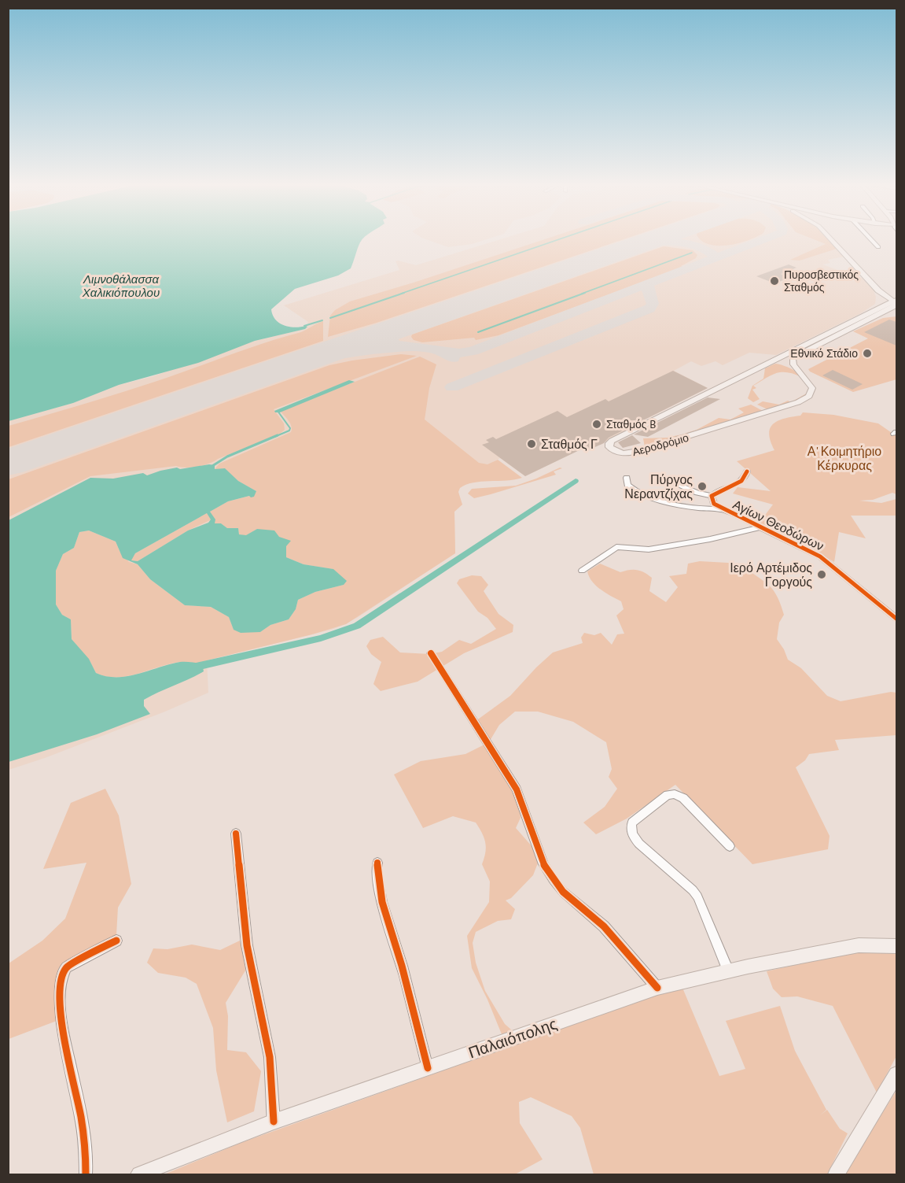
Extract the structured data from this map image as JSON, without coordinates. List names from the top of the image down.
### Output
{
  "streets": {
    "main road": ["Αεροδρόμιο", "Παλαιόπολης"],
    "street": ["Αγίων Θεοδώρων"]
  },
  "water": ["Λιμνοθάλασσα Χαλικιόπουλου"],
  "parks": ["Α' Κοιμητήριο Κέρκυρας"],
  "places": [
    "Πυροσβεστικός Σταθμός",
    "Εθνικό Στάδιο",
    "Σταθμός B",
    "Σταθμός Γ",
    "Πύργος Νεραντζίχας",
    "Ιερό Αρτέμιδος Γοργούς"
  ]
}
